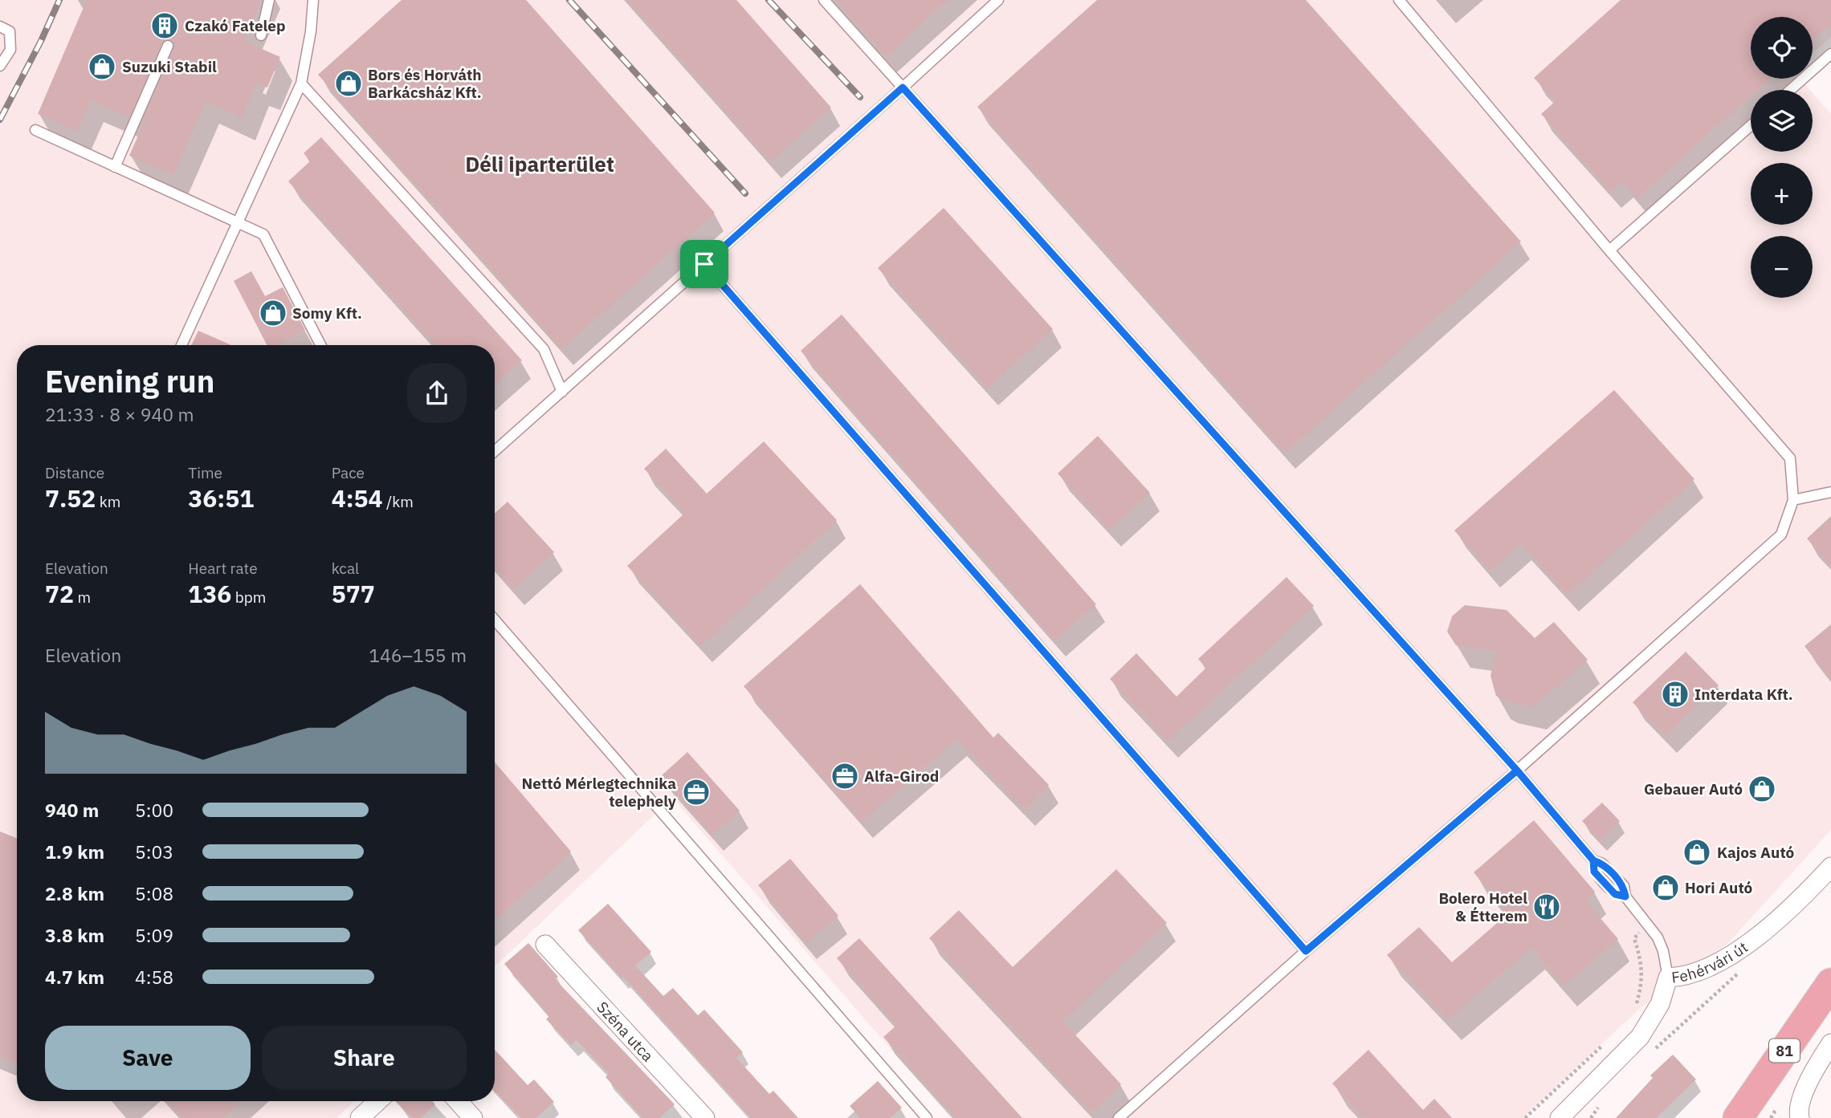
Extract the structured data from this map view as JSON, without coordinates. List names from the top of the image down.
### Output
{
  "streets": {
    "main road": ["81"],
    "street": ["Fehérvári út", "Széna utca"]
  },
  "districts": ["Déli iparterület"],
  "places": {
    "building": ["Czakó Fatelep", "Interdata Kft."],
    "shop": [
      "Suzuki Stabil",
      "Bors és Horváth Barkácsház Kft.",
      "Somy Kft.",
      "Gebauer Autó",
      "Kajos Autó",
      "Hori Autó"
    ],
    "office": ["Alfa-Girod", "Nettó Mérlegtechnika telephely"],
    "restaurant": ["Bolero Hotel & Étterem"]
  },
  "page": {
    "map_buttons": ["+", "−"],
    "heading": ["Evening run", "21:33 · 8 × 940 m"],
    "stats": [
      ["Distance", "7.52 km"],
      ["Time", "36:51"],
      ["Pace", "4:54 /km"],
      ["Elevation", "72 m"],
      ["Heart rate", "136 bpm"],
      ["kcal", "577"]
    ],
    "chart": ["Elevation", "146–155 m"],
    "list": [
      {
        "name": "940 m",
        "note": "5:00"
      },
      {
        "name": "1.9 km",
        "note": "5:03"
      },
      {
        "name": "2.8 km",
        "note": "5:08"
      },
      {
        "name": "3.8 km",
        "note": "5:09"
      },
      {
        "name": "4.7 km",
        "note": "4:58"
      }
    ],
    "buttons": ["Save", "Share"]
  }
}
